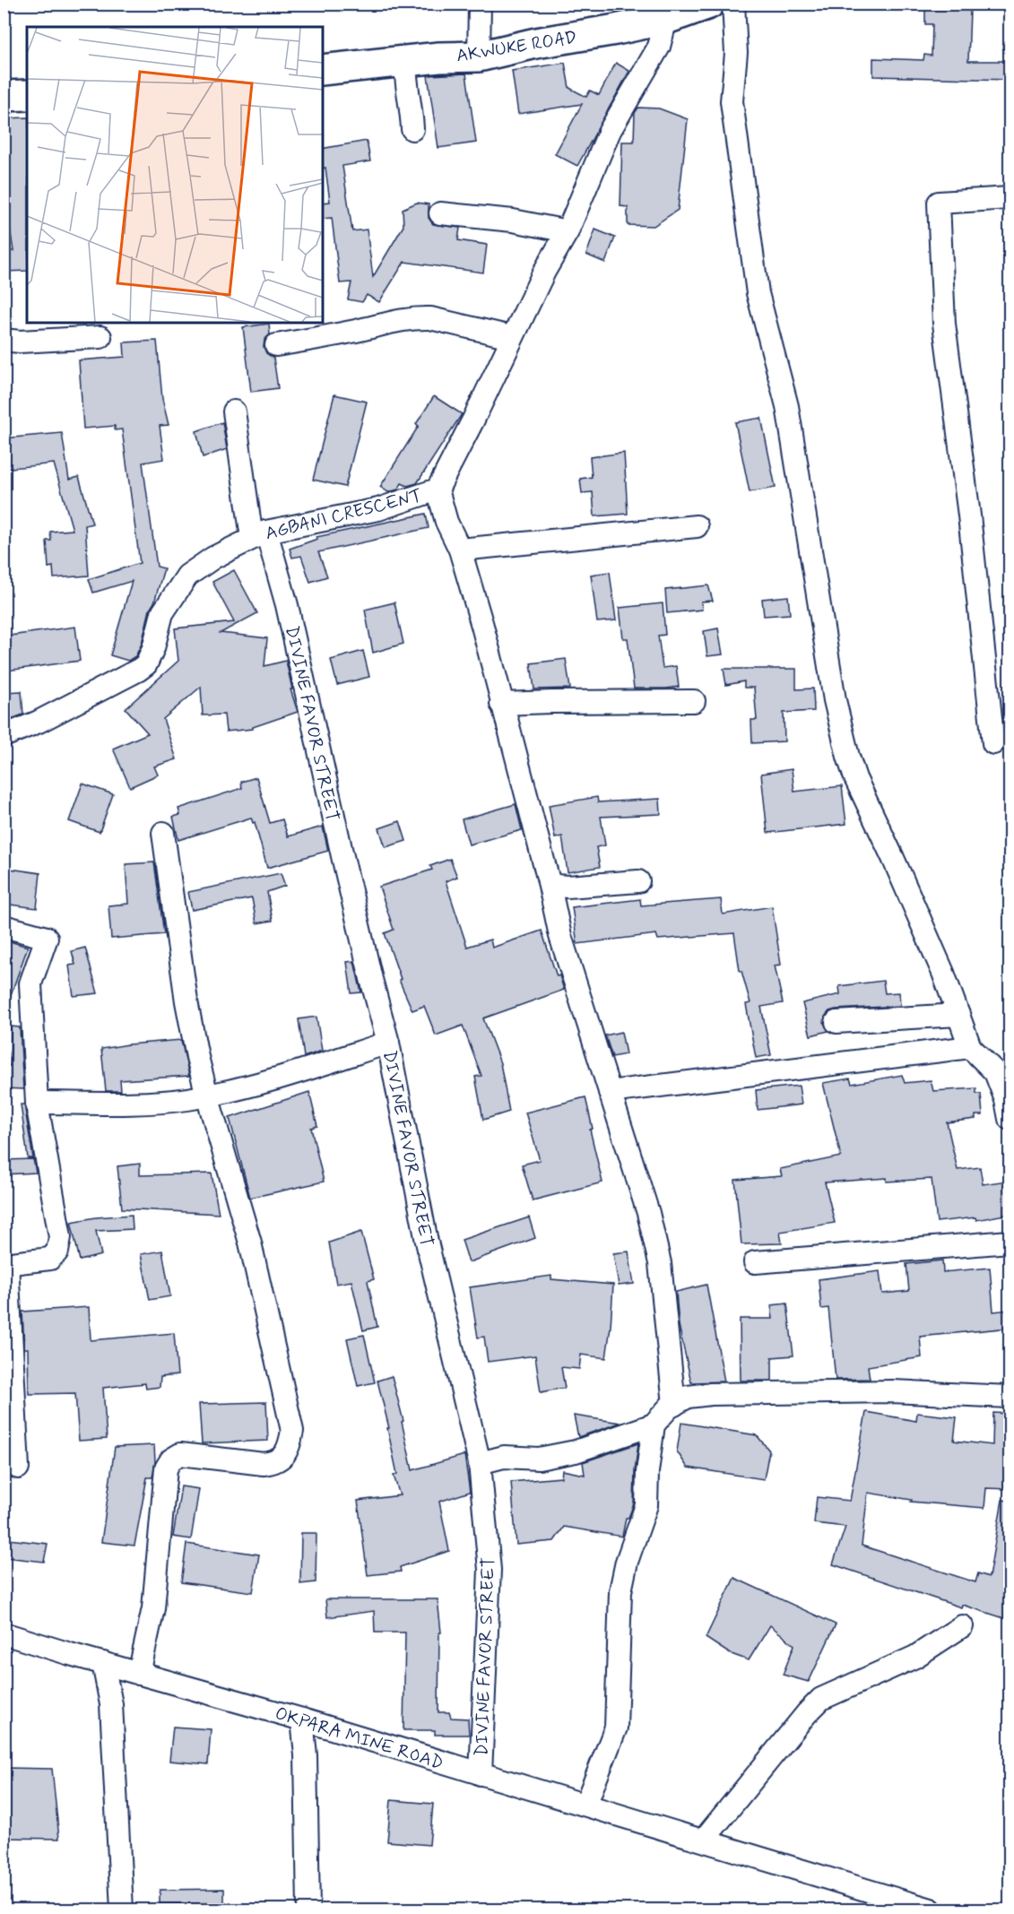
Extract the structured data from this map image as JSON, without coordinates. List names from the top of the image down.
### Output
{
  "streets": {
    "main road": ["AKWUKE ROAD"],
    "street": ["AGBANI CRESCENT", "DIVINE FAVOR STREET", "OKPARA MINE ROAD"]
  },
  "crossings": [
    ["AKWUKE ROAD", "AGBANI CRESCENT"],
    ["AGBANI CRESCENT", "DIVINE FAVOR STREET"],
    ["DIVINE FAVOR STREET", "OKPARA MINE ROAD"]
  ]
}
